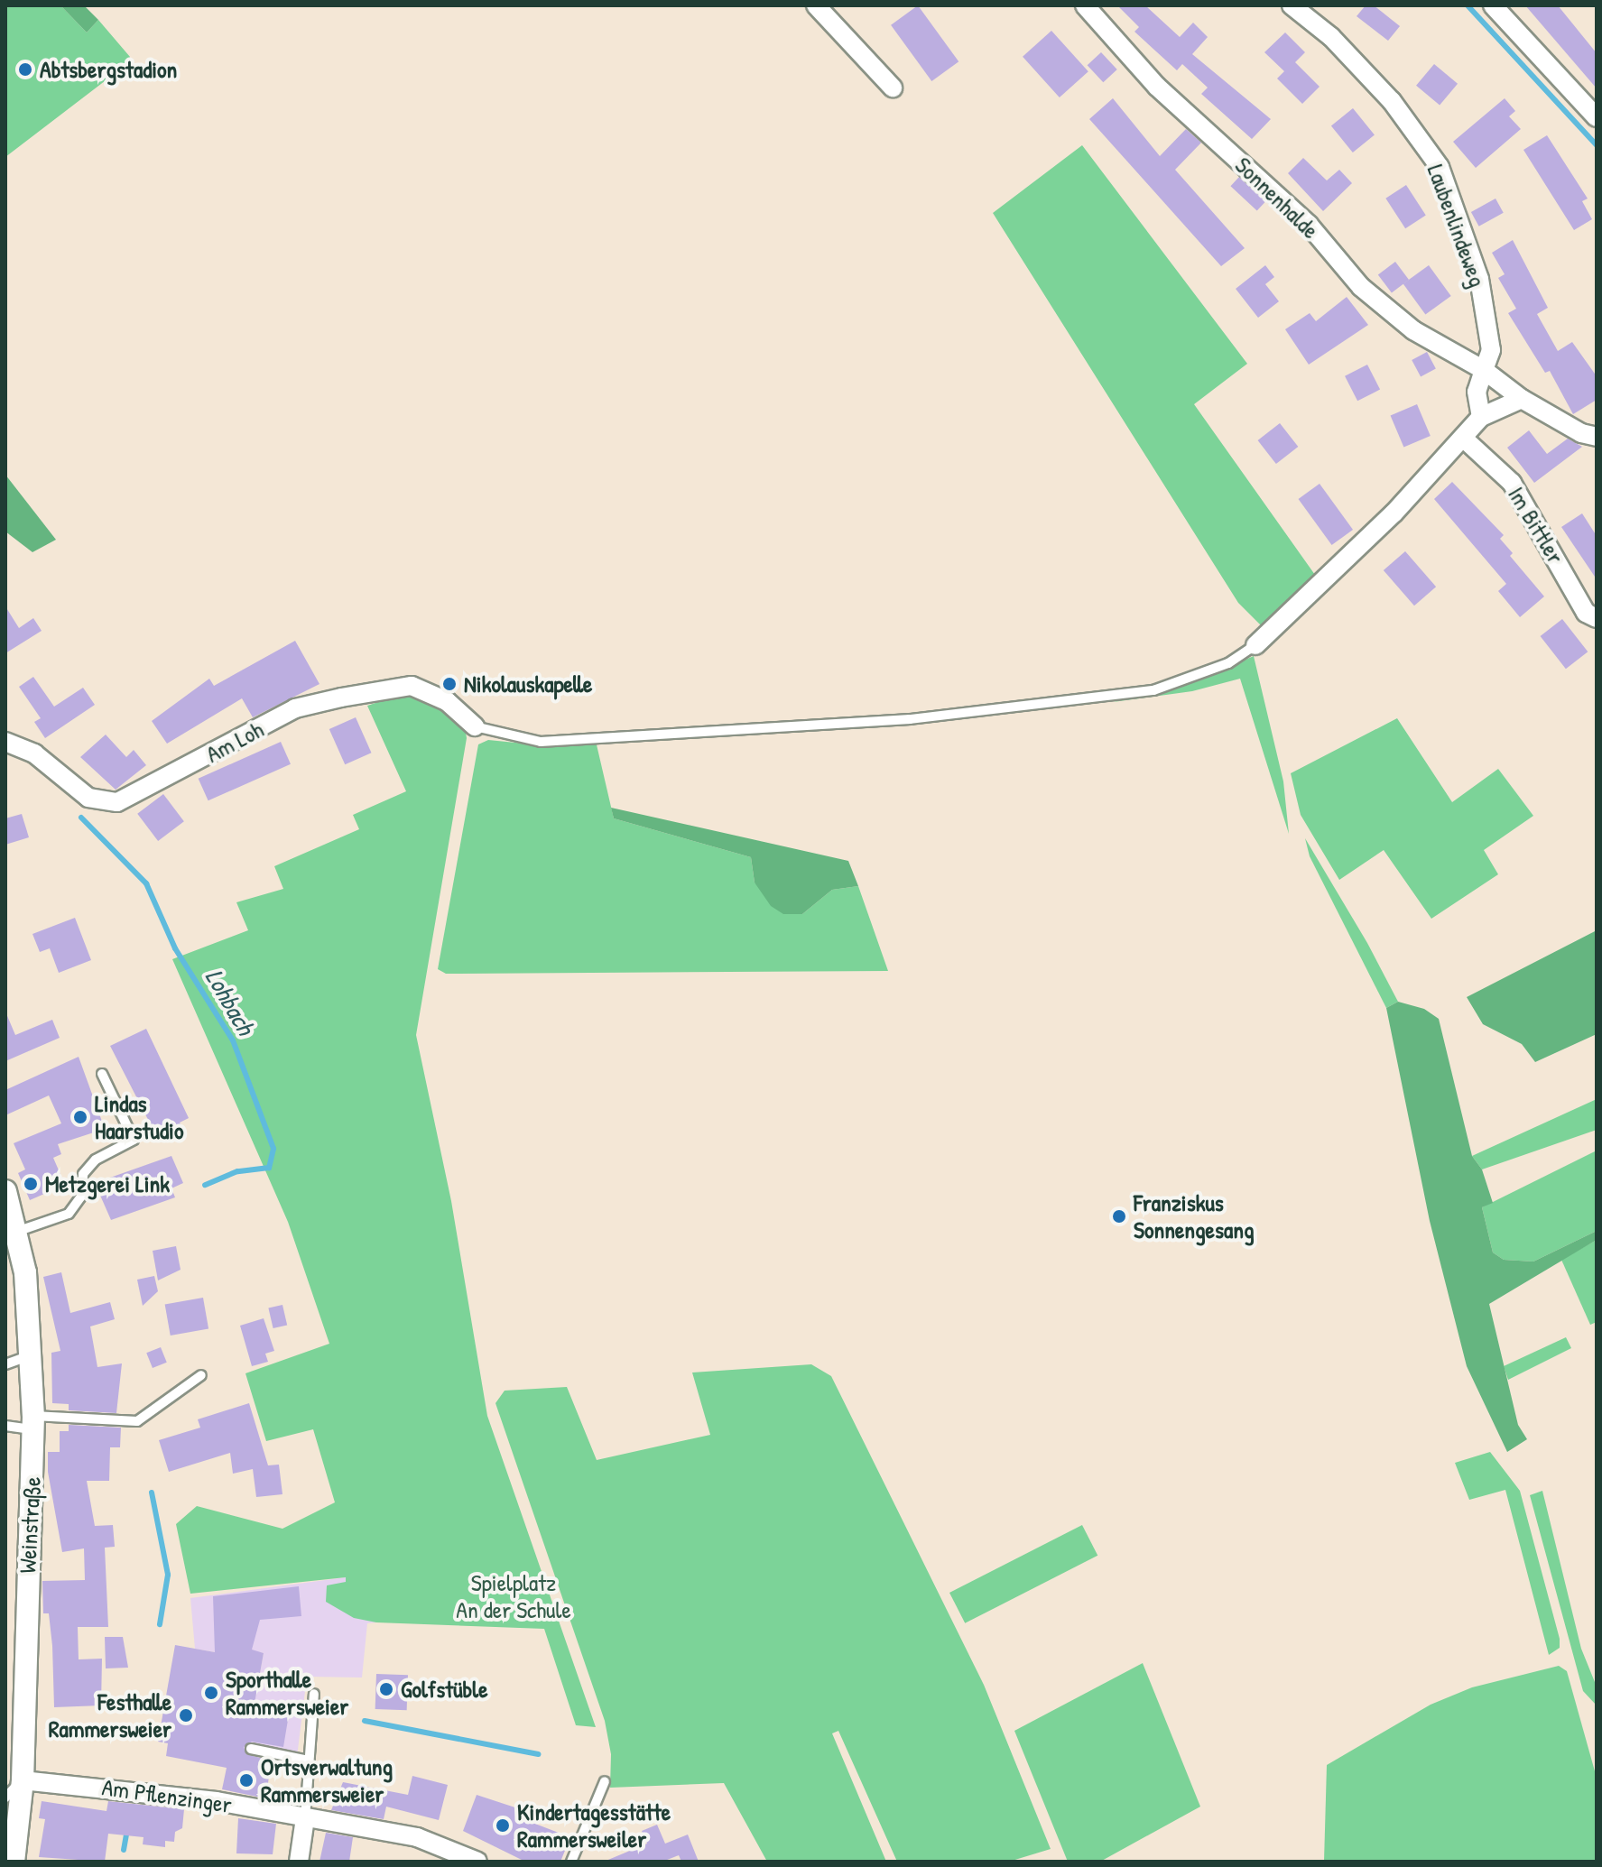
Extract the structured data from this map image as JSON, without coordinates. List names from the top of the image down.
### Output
{
  "streets": {
    "street": [
      "Sonnenhalde",
      "Laubenlindeweg",
      "Im Bittler",
      "Am Loh",
      "Weinstraße",
      "Am Pflenzinger"
    ]
  },
  "crossings": [
    ["Sonnenhalde", "Laubenlindeweg"],
    ["Weinstraße", "Am Pflenzinger"]
  ],
  "water": ["Lohbach"],
  "parks": ["Spielplatz An der Schule"],
  "places": [
    "Abtsbergstadion",
    "Nikolauskapelle",
    "Lindas Haarstudio",
    "Metzgerei Link",
    "Franziskus Sonnengesang",
    "Golfstüble",
    "Sporthalle Rammersweier",
    "Festhalle Rammersweier",
    "Ortsverwaltung Rammersweier",
    "Kindertagesstätte Rammersweiler"
  ]
}
